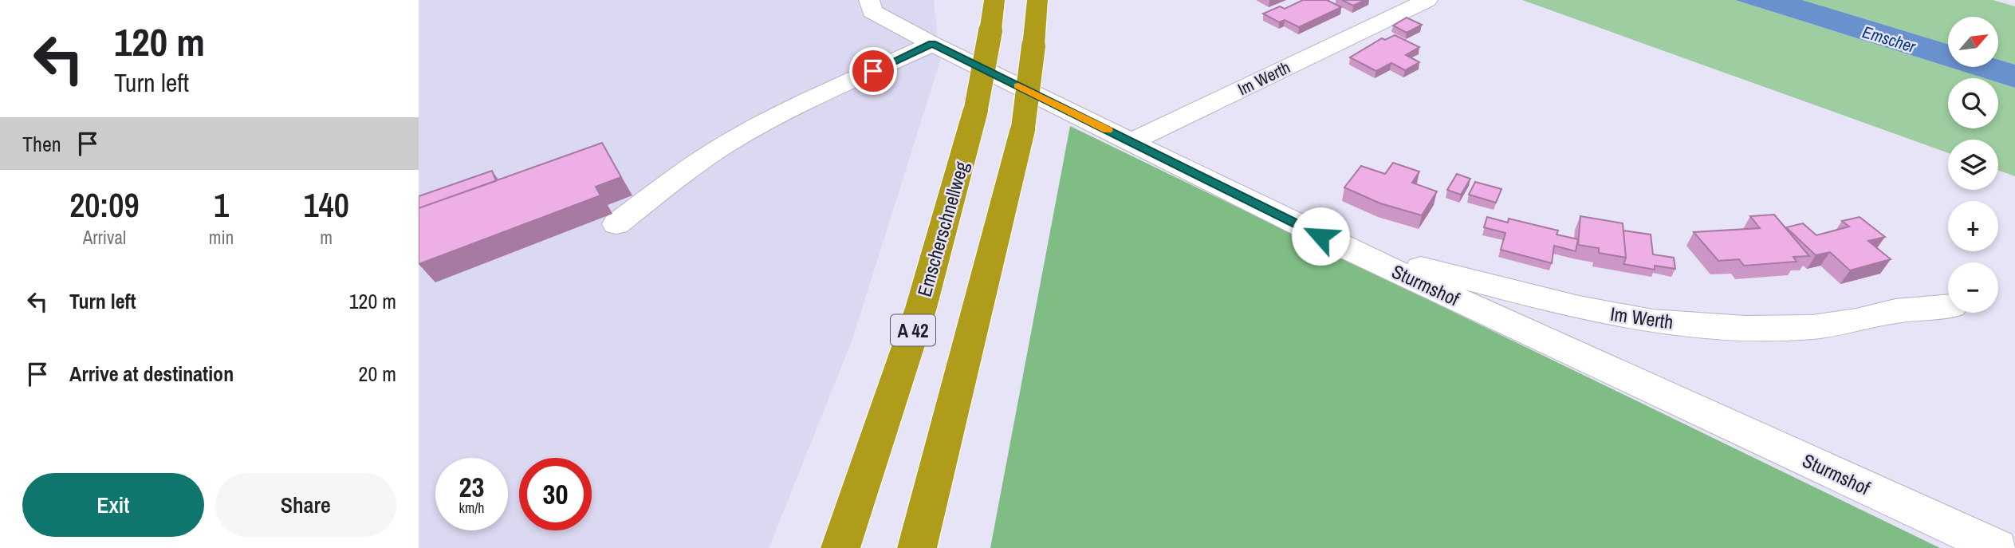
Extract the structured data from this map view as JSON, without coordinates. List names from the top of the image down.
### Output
{
  "streets": {
    "highway": ["Emscherschnellweg", "A 42"],
    "street": ["Im Werth", "Sturmshof"]
  },
  "crossings": [
    ["Im Werth", "Sturmshof"]
  ],
  "water": ["Emscher"],
  "north": "top right",
  "page": {
    "turn": ["120 m", "Turn left"],
    "map_buttons": ["+", "−"],
    "then": "Then",
    "eta": [
      "20:09",
      "Arrival",
      "1",
      "min",
      "140",
      "m"
    ],
    "list": [
      {
        "name": "Turn left",
        "value": "120 m"
      },
      {
        "name": "Arrive at destination",
        "value": "20 m"
      }
    ],
    "speed": "23 km/h",
    "limit": "30",
    "buttons": ["Exit", "Share"]
  }
}
